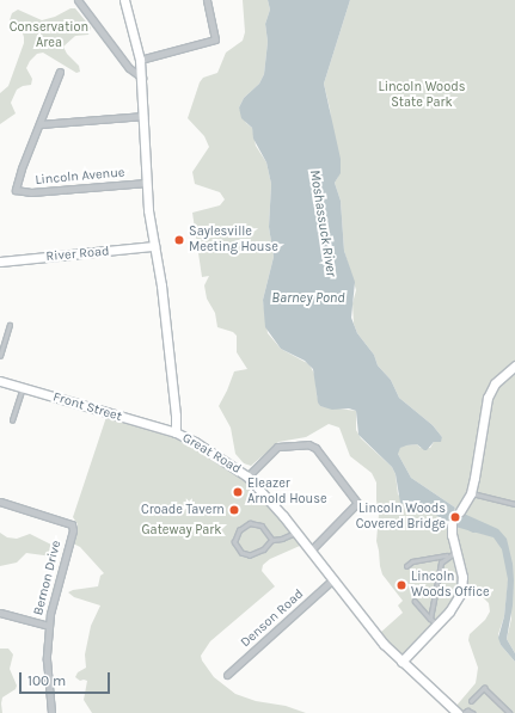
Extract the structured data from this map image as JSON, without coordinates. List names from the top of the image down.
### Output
{
  "streets": {
    "main road": ["River Road", "Front Street", "Great Road"],
    "street": ["Lincoln Avenue", "Bernon Drive", "Denson Road"]
  },
  "crossings": [
    ["Lincoln Avenue", "Great Road"],
    ["River Road", "Great Road"],
    ["Front Street", "Great Road"],
    ["Great Road", "Denson Road"]
  ],
  "water": ["Moshassuck River", "Barney Pond"],
  "parks": ["Conservation Area", "Lincoln Woods State Park", "Gateway Park"],
  "places": [
    "Saylesville Meeting House",
    "Eleazer Arnold House",
    "Croade Tavern",
    "Lincoln Woods Covered Bridge",
    "Lincoln Woods Office"
  ],
  "scale_bar": "100 m"
}
